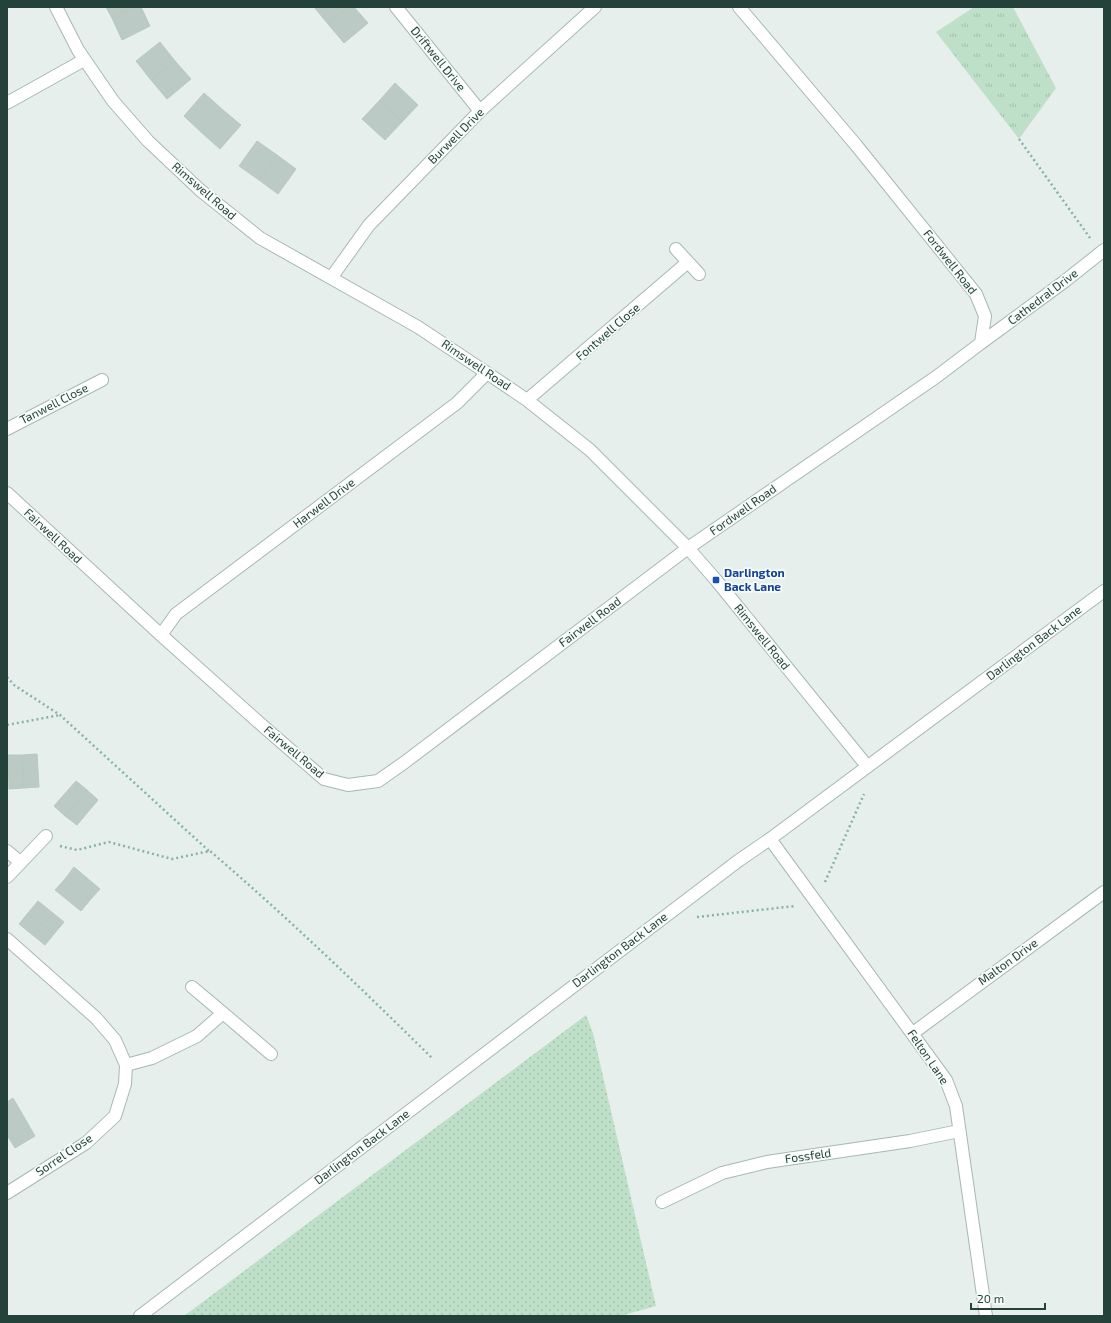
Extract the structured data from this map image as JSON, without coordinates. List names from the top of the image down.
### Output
{
  "streets": {
    "street": [
      "Driftwell Drive",
      "Burwell Drive",
      "Rimswell Road",
      "Fordwell Road",
      "Cathedral Drive",
      "Fontwell Close",
      "Tanwell Close",
      "Harwell Drive",
      "Fairwell Road",
      "Darlington Back Lane",
      "Malton Drive",
      "Felton Lane",
      "Sorrel Close",
      "Fossfeld"
    ]
  },
  "crossings": [
    ["Driftwell Drive", "Burwell Drive"],
    ["Burwell Drive", "Rimswell Road"],
    ["Rimswell Road", "Fordwell Road"],
    ["Rimswell Road", "Fontwell Close"],
    ["Rimswell Road", "Harwell Drive"],
    ["Rimswell Road", "Fairwell Road"],
    ["Rimswell Road", "Darlington Back Lane"],
    ["Fordwell Road", "Cathedral Drive"],
    ["Fordwell Road", "Fairwell Road"],
    ["Harwell Drive", "Fairwell Road"],
    ["Darlington Back Lane", "Felton Lane"],
    ["Malton Drive", "Felton Lane"],
    ["Felton Lane", "Fossfeld"]
  ],
  "places": {
    "transit": ["Darlington Back Lane"]
  },
  "scale_bar": "20 m"
}
